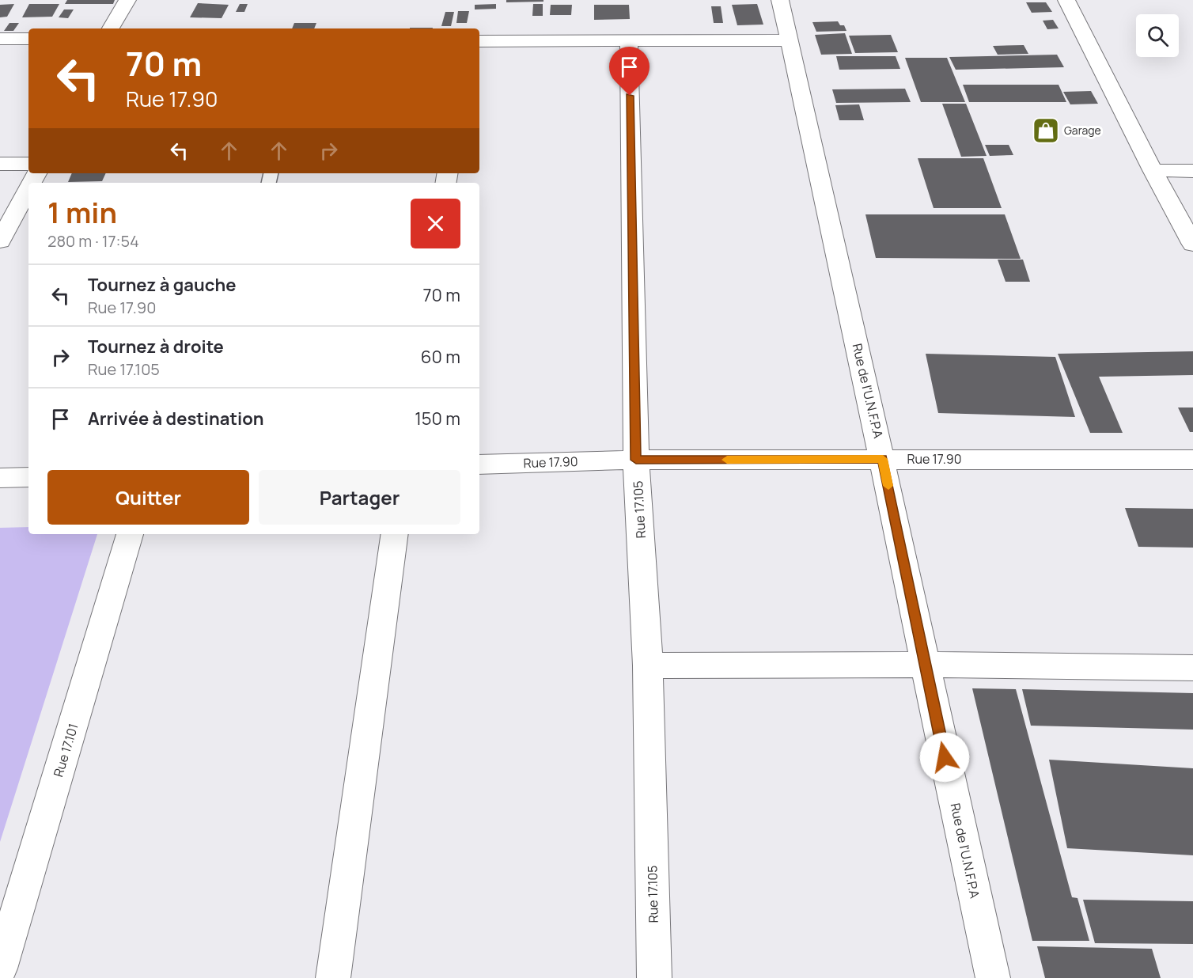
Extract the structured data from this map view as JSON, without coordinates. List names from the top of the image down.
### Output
{
  "streets": {
    "street": [
      "Rue de l'U.N.F.P.A",
      "Rue 17.90",
      "Rue 17.105",
      "Rue 17.101"
    ]
  },
  "crossings": [
    ["Rue de l'U.N.F.P.A", "Rue 17.90"],
    ["Rue 17.90", "Rue 17.105"]
  ],
  "places": {
    "shop": ["Garage"]
  },
  "page": {
    "turn": ["70 m", "Rue 17.90"],
    "heading": ["1 min", "280 m · 17:54"],
    "list": [
      {
        "name": "Tournez à gauche",
        "note": "Rue 17.90",
        "value": "70 m"
      },
      {
        "name": "Tournez à droite",
        "note": "Rue 17.105",
        "value": "60 m"
      },
      {
        "name": "Arrivée à destination",
        "value": "150 m"
      }
    ],
    "buttons": ["Quitter", "Partager"]
  }
}
